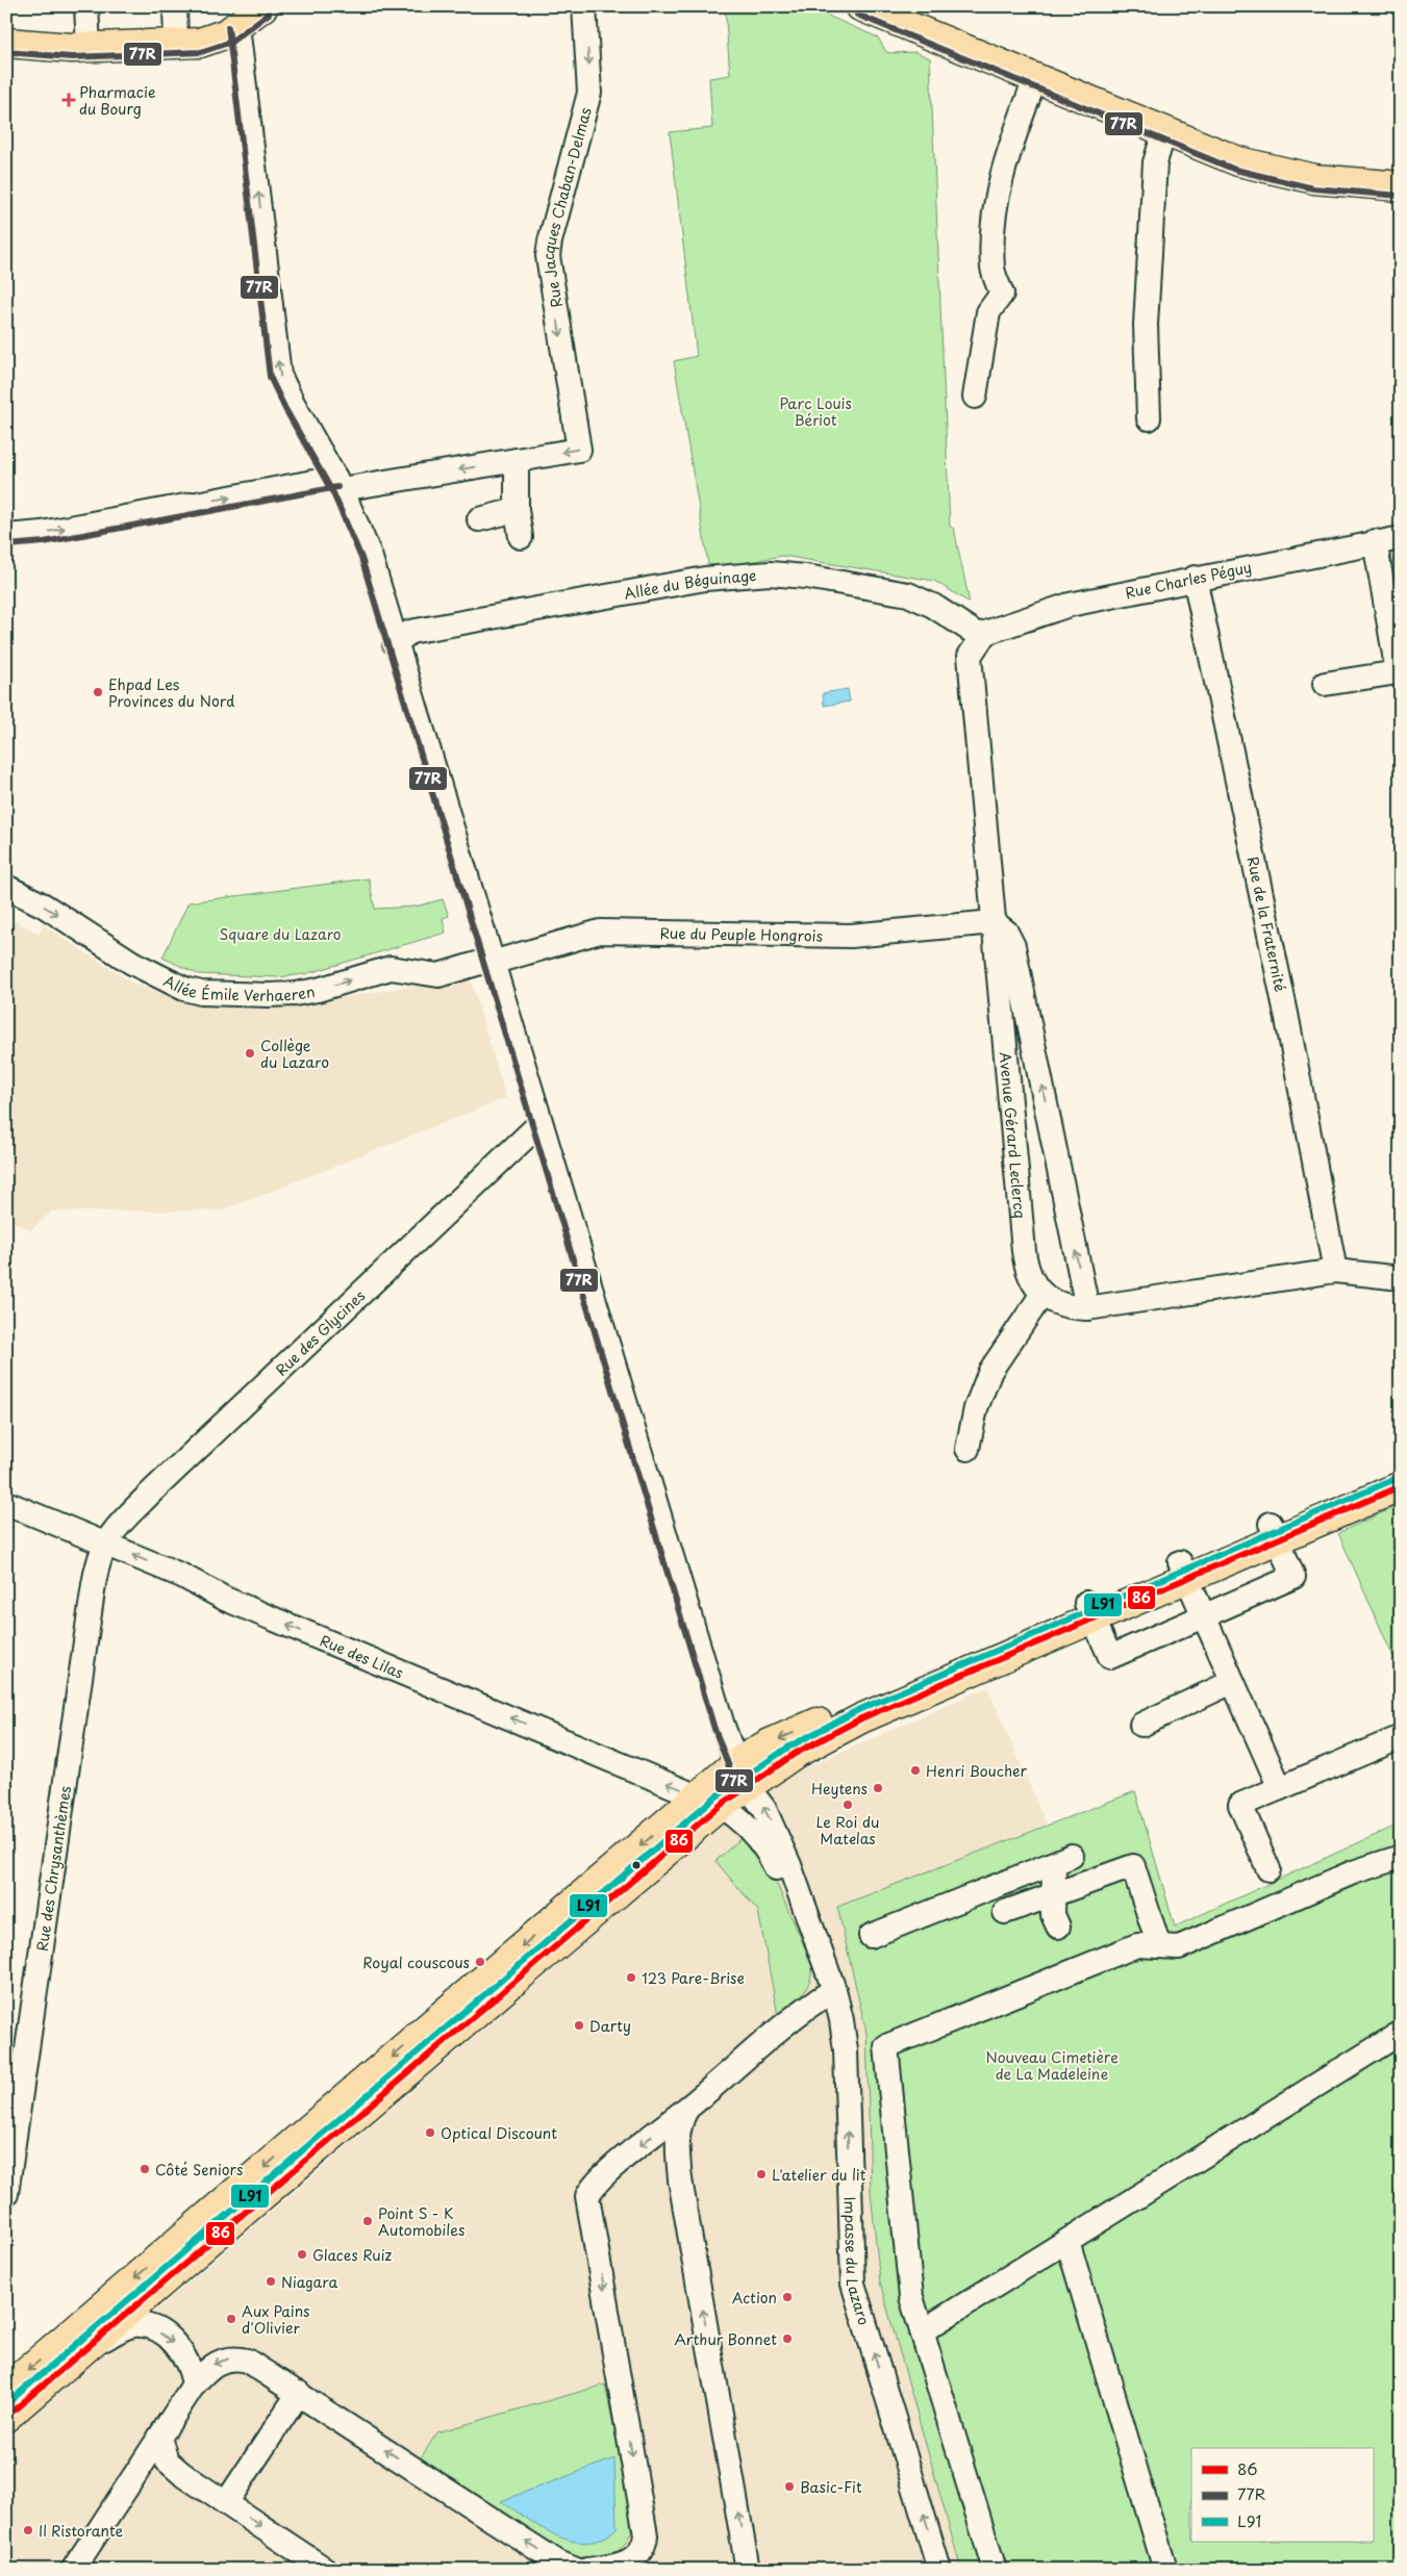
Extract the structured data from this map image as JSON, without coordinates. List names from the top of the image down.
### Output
{
  "streets": {
    "street": [
      "Rue Jacques Chaban-Delmas",
      "Rue Charles Péguy",
      "Allée du Béguinage",
      "Rue de la Fraternité",
      "Rue du Peuple Hongrois",
      "Allée Émile Verhaeren",
      "Avenue Gérard Leclercq",
      "Rue des Glycines",
      "Rue des Lilas",
      "Rue des Chrysanthèmes",
      "Impasse du Lazaro"
    ]
  },
  "crossings": [
    ["Rue Charles Péguy", "Allée du Béguinage"],
    ["Rue Charles Péguy", "Rue de la Fraternité"],
    ["Rue Charles Péguy", "Avenue Gérard Leclercq"],
    ["Allée du Béguinage", "Avenue Gérard Leclercq"],
    ["Rue de la Fraternité", "Avenue Gérard Leclercq"],
    ["Rue du Peuple Hongrois", "Allée Émile Verhaeren"],
    ["Rue du Peuple Hongrois", "Avenue Gérard Leclercq"],
    ["Rue des Glycines", "Rue des Lilas"],
    ["Rue des Glycines", "Rue des Chrysanthèmes"],
    ["Rue des Lilas", "Rue des Chrysanthèmes"],
    ["Rue des Lilas", "Impasse du Lazaro"]
  ],
  "one_way": ["Rue Jacques Chaban-Delmas", "Allée Émile Verhaeren", "Rue des Lilas"],
  "parks": ["Parc Louis Bériot", "Square du Lazaro", "Nouveau Cimetière de La Madeleine"],
  "places": {
    "health": ["Pharmacie du Bourg"],
    "other": [
      "Ehpad Les Provinces du Nord",
      "Collège du Lazaro",
      "Henri Boucher",
      "Heytens",
      "Le Roi du Matelas",
      "Royal couscous",
      "123 Pare-Brise",
      "Darty",
      "Optical Discount",
      "Côté Seniors",
      "L'atelier du lit",
      "Point S - K Automobiles",
      "Glaces Ruiz",
      "Niagara",
      "Action",
      "Aux Pains d'Olivier",
      "Arthur Bonnet",
      "Basic-Fit",
      "Il Ristorante"
    ]
  },
  "lines": ["transit line 77R", "transit line L91", "transit line 86"],
  "legend": ["86", "77R", "L91"]
}
